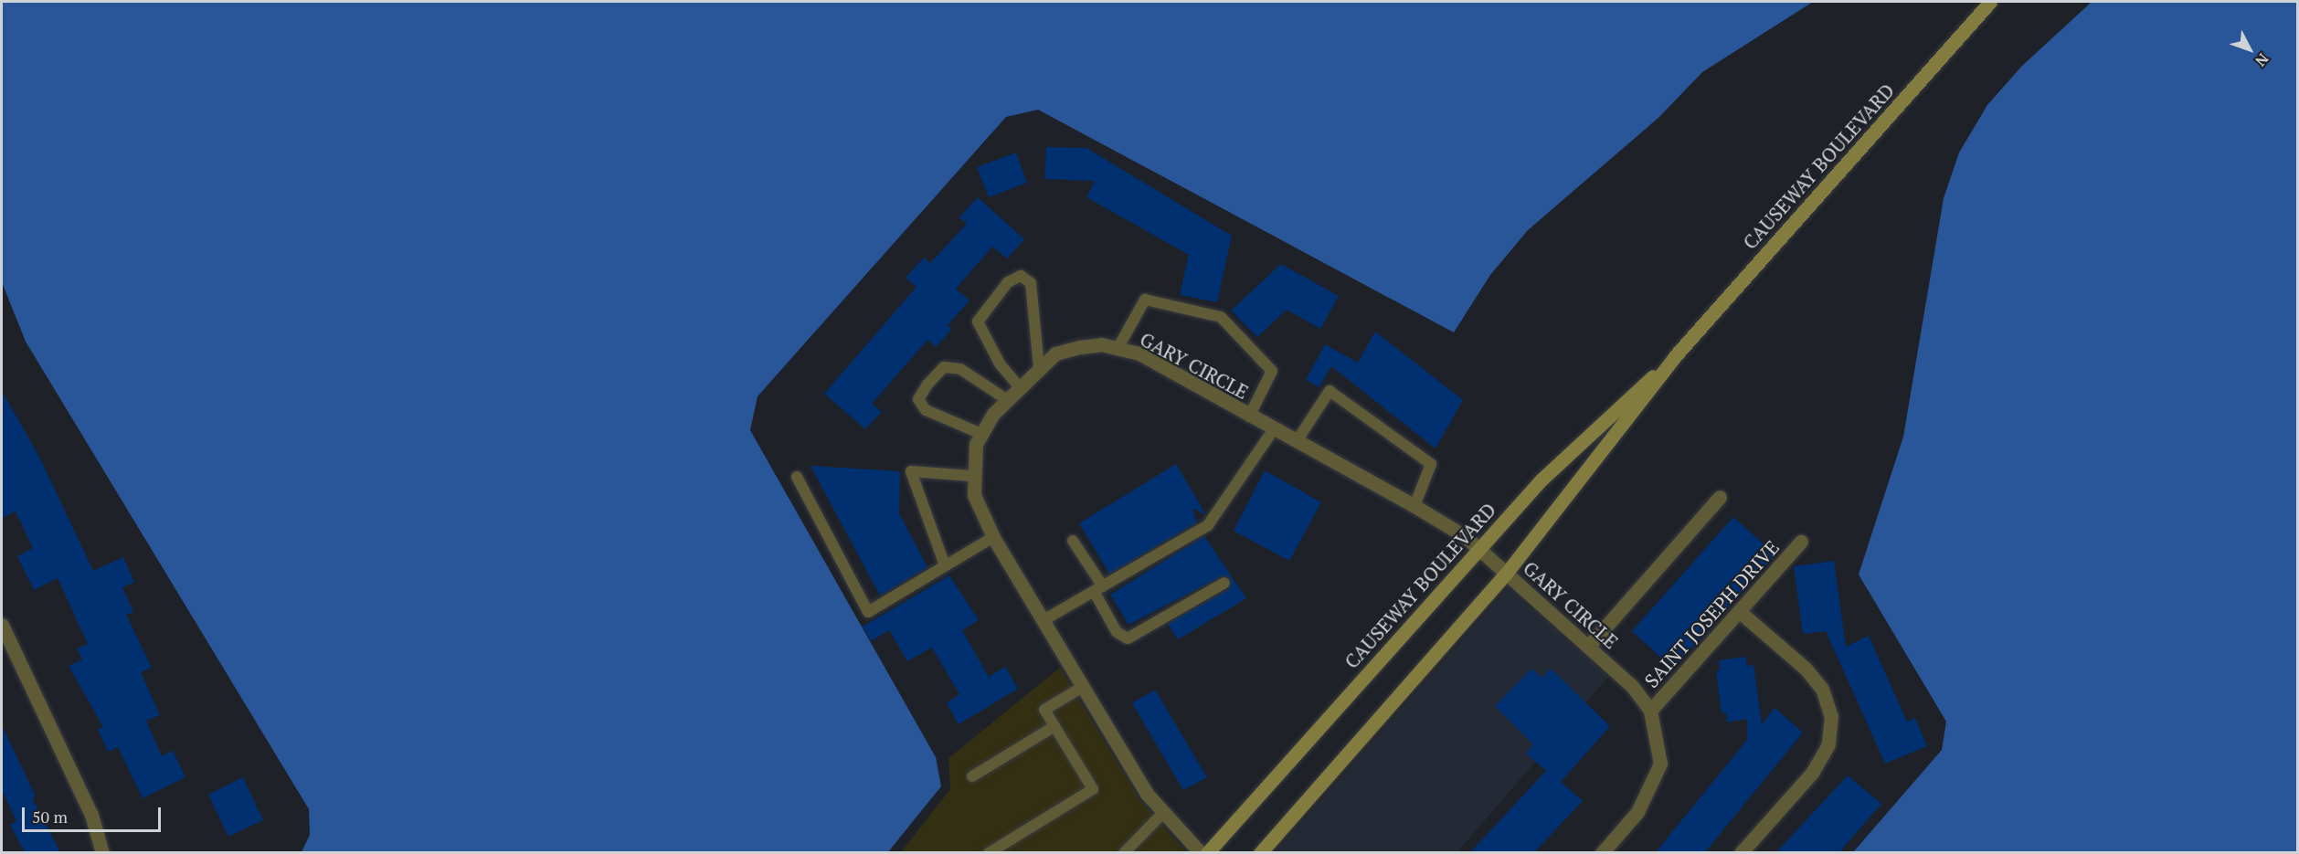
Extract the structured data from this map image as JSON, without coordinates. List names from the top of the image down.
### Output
{
  "streets": {
    "street": ["CAUSEWAY BOULEVARD", "GARY CIRCLE", "SAINT JOSEPH DRIVE"]
  },
  "crossings": [
    ["CAUSEWAY BOULEVARD", "GARY CIRCLE"],
    ["GARY CIRCLE", "SAINT JOSEPH DRIVE"]
  ],
  "scale_bar": "50 m",
  "north": "bottom right"
}
